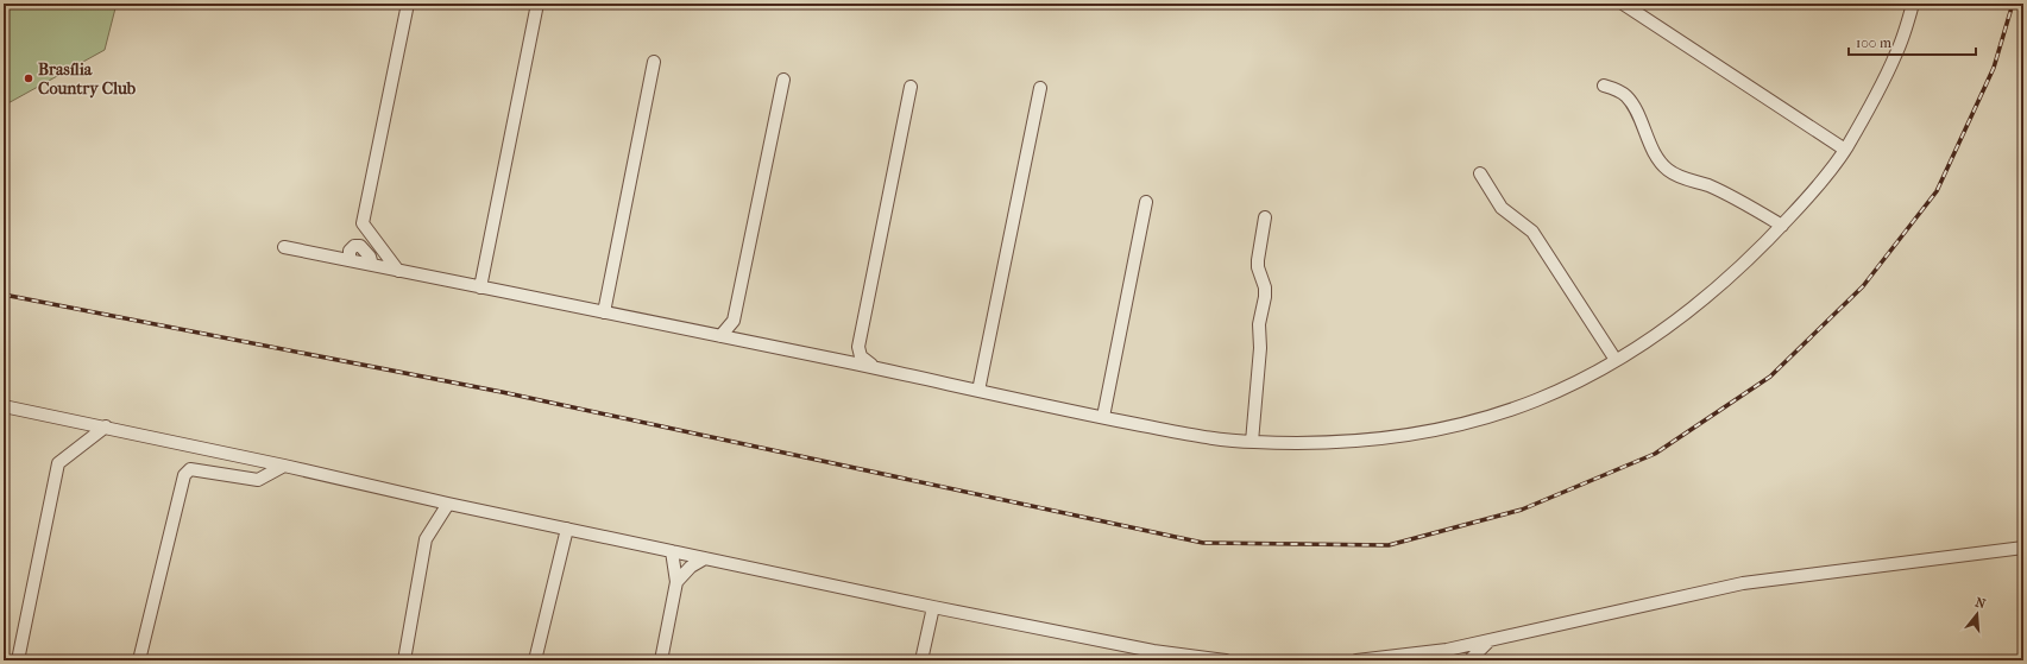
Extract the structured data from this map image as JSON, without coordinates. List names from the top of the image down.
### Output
{
  "places": ["Brasília Country Club"],
  "scale_bar": "100 m",
  "north": "top"
}
